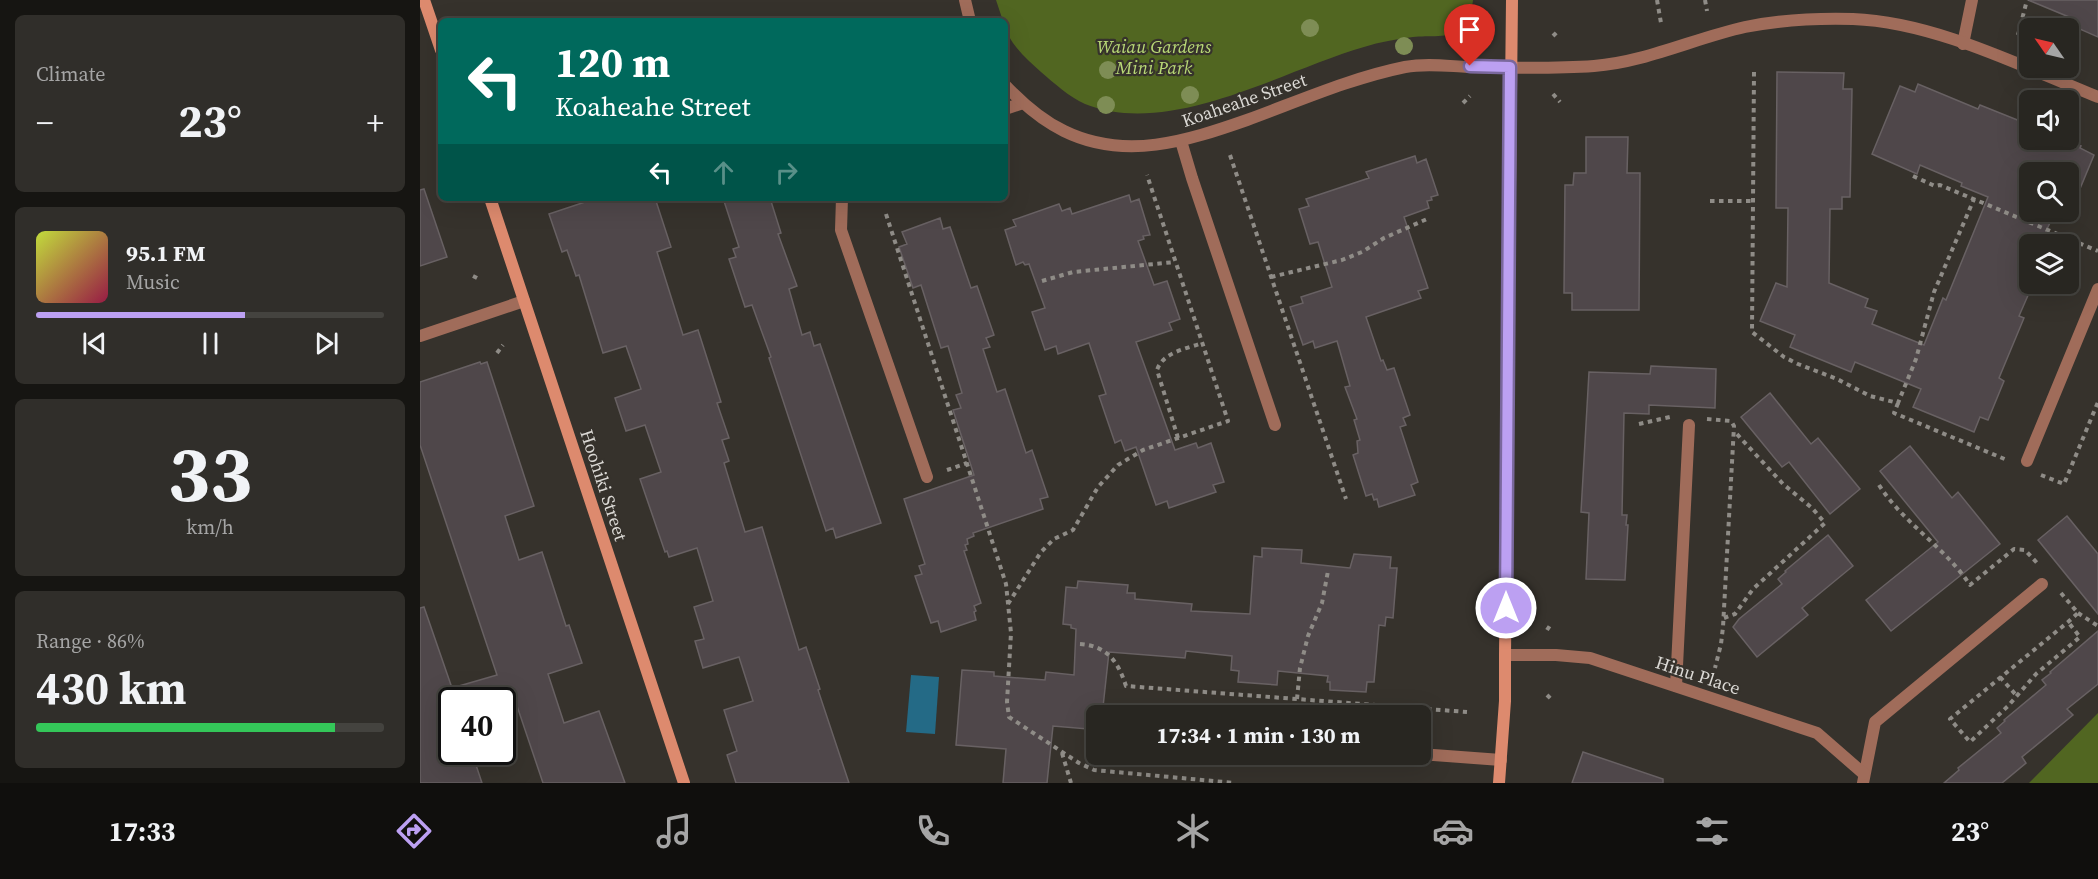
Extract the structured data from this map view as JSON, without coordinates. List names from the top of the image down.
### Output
{
  "streets": {
    "street": ["Koaheahe Street", "Hoohiki Street", "Hinu Place"]
  },
  "parks": ["Waiau Gardens Mini Park"],
  "north": "top left",
  "page": {
    "tile": [
      "Climate",
      ["33", "km/h"],
      ["Range · 86%", "430 km"]
    ],
    "turn": ["120 m", "Koaheahe Street"],
    "heat": ["−", "23°", "+"],
    "song": ["95.1 FM", "Music"],
    "limit": "40",
    "trip": "17:34 · 1 min · 130 m",
    "tabs": ["17:33", "23°"]
  }
}
